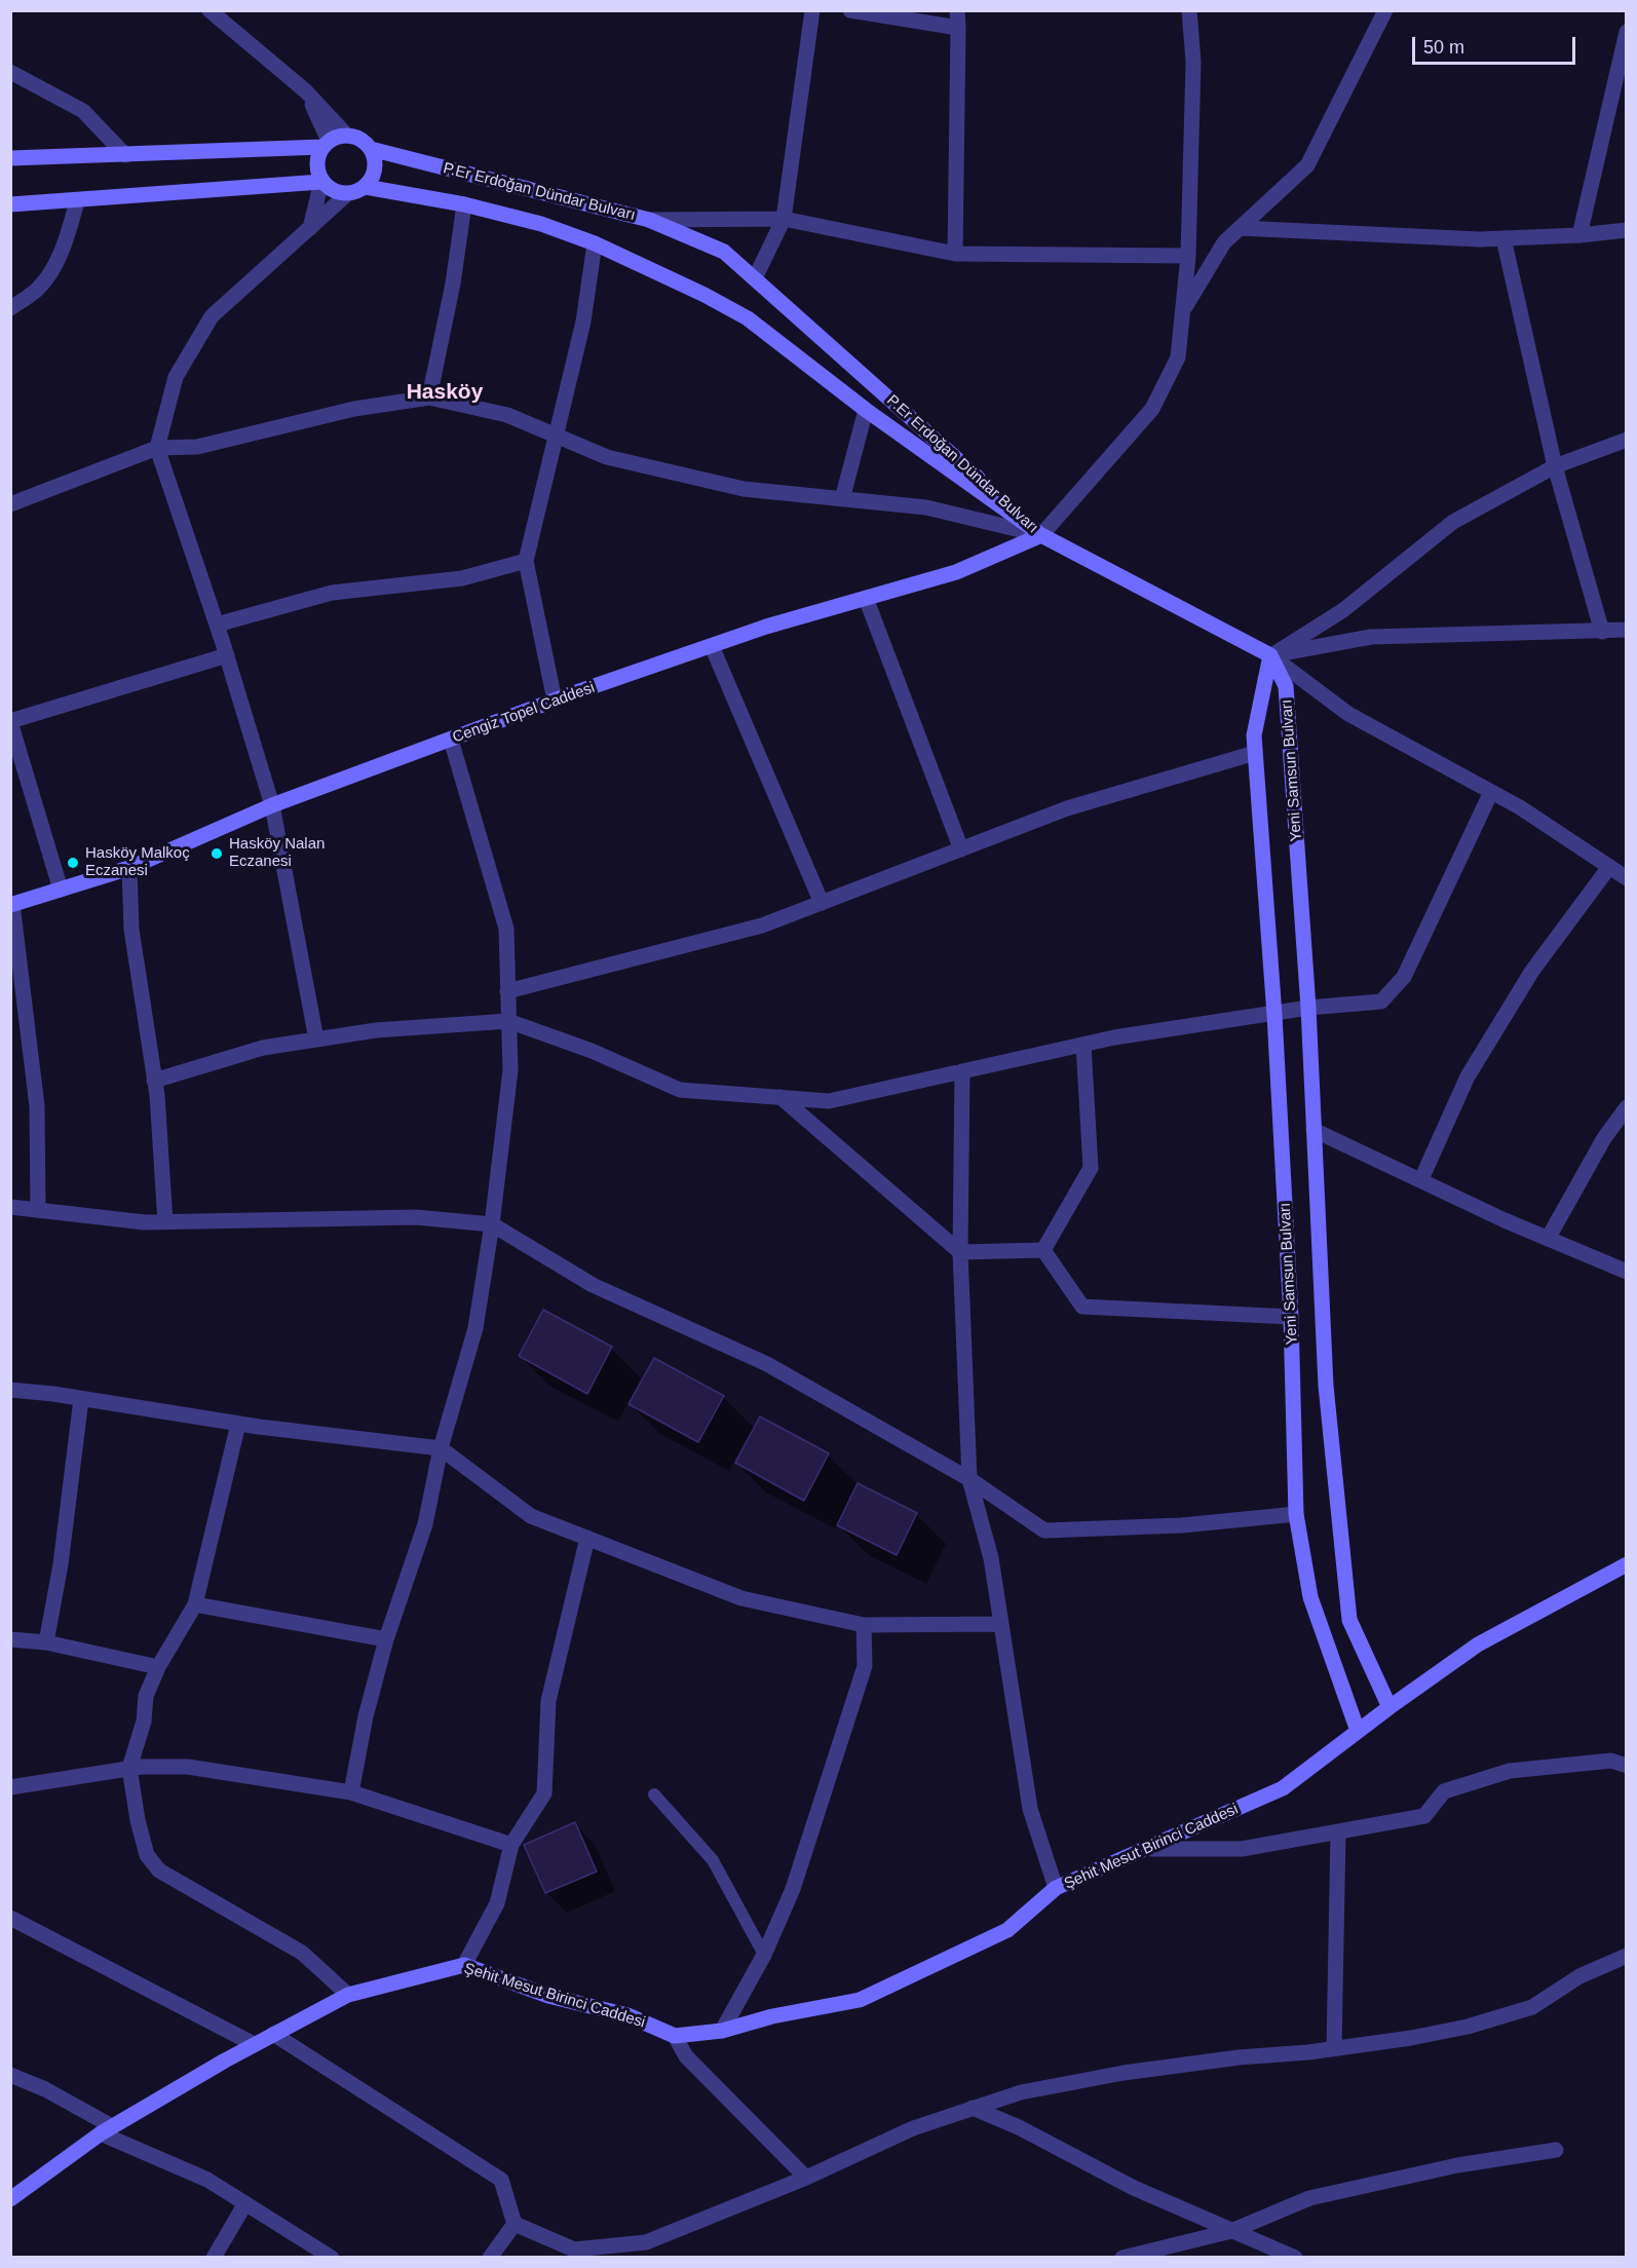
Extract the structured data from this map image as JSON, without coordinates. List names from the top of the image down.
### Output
{
  "streets": {
    "main road": [
      "P.Er Erdoğan Dündar Bulvarı",
      "Cengiz Topel Caddesi",
      "Yeni Samsun Bulvarı",
      "Şehit Mesut Birinci Caddesi"
    ]
  },
  "crossings": [
    ["P.Er Erdoğan Dündar Bulvarı", "Cengiz Topel Caddesi"],
    ["Yeni Samsun Bulvarı", "Şehit Mesut Birinci Caddesi"]
  ],
  "districts": ["Hasköy"],
  "places": ["Hasköy Nalan Eczanesi", "Hasköy Malkoç Eczanesi"],
  "scale_bar": "50 m"
}
